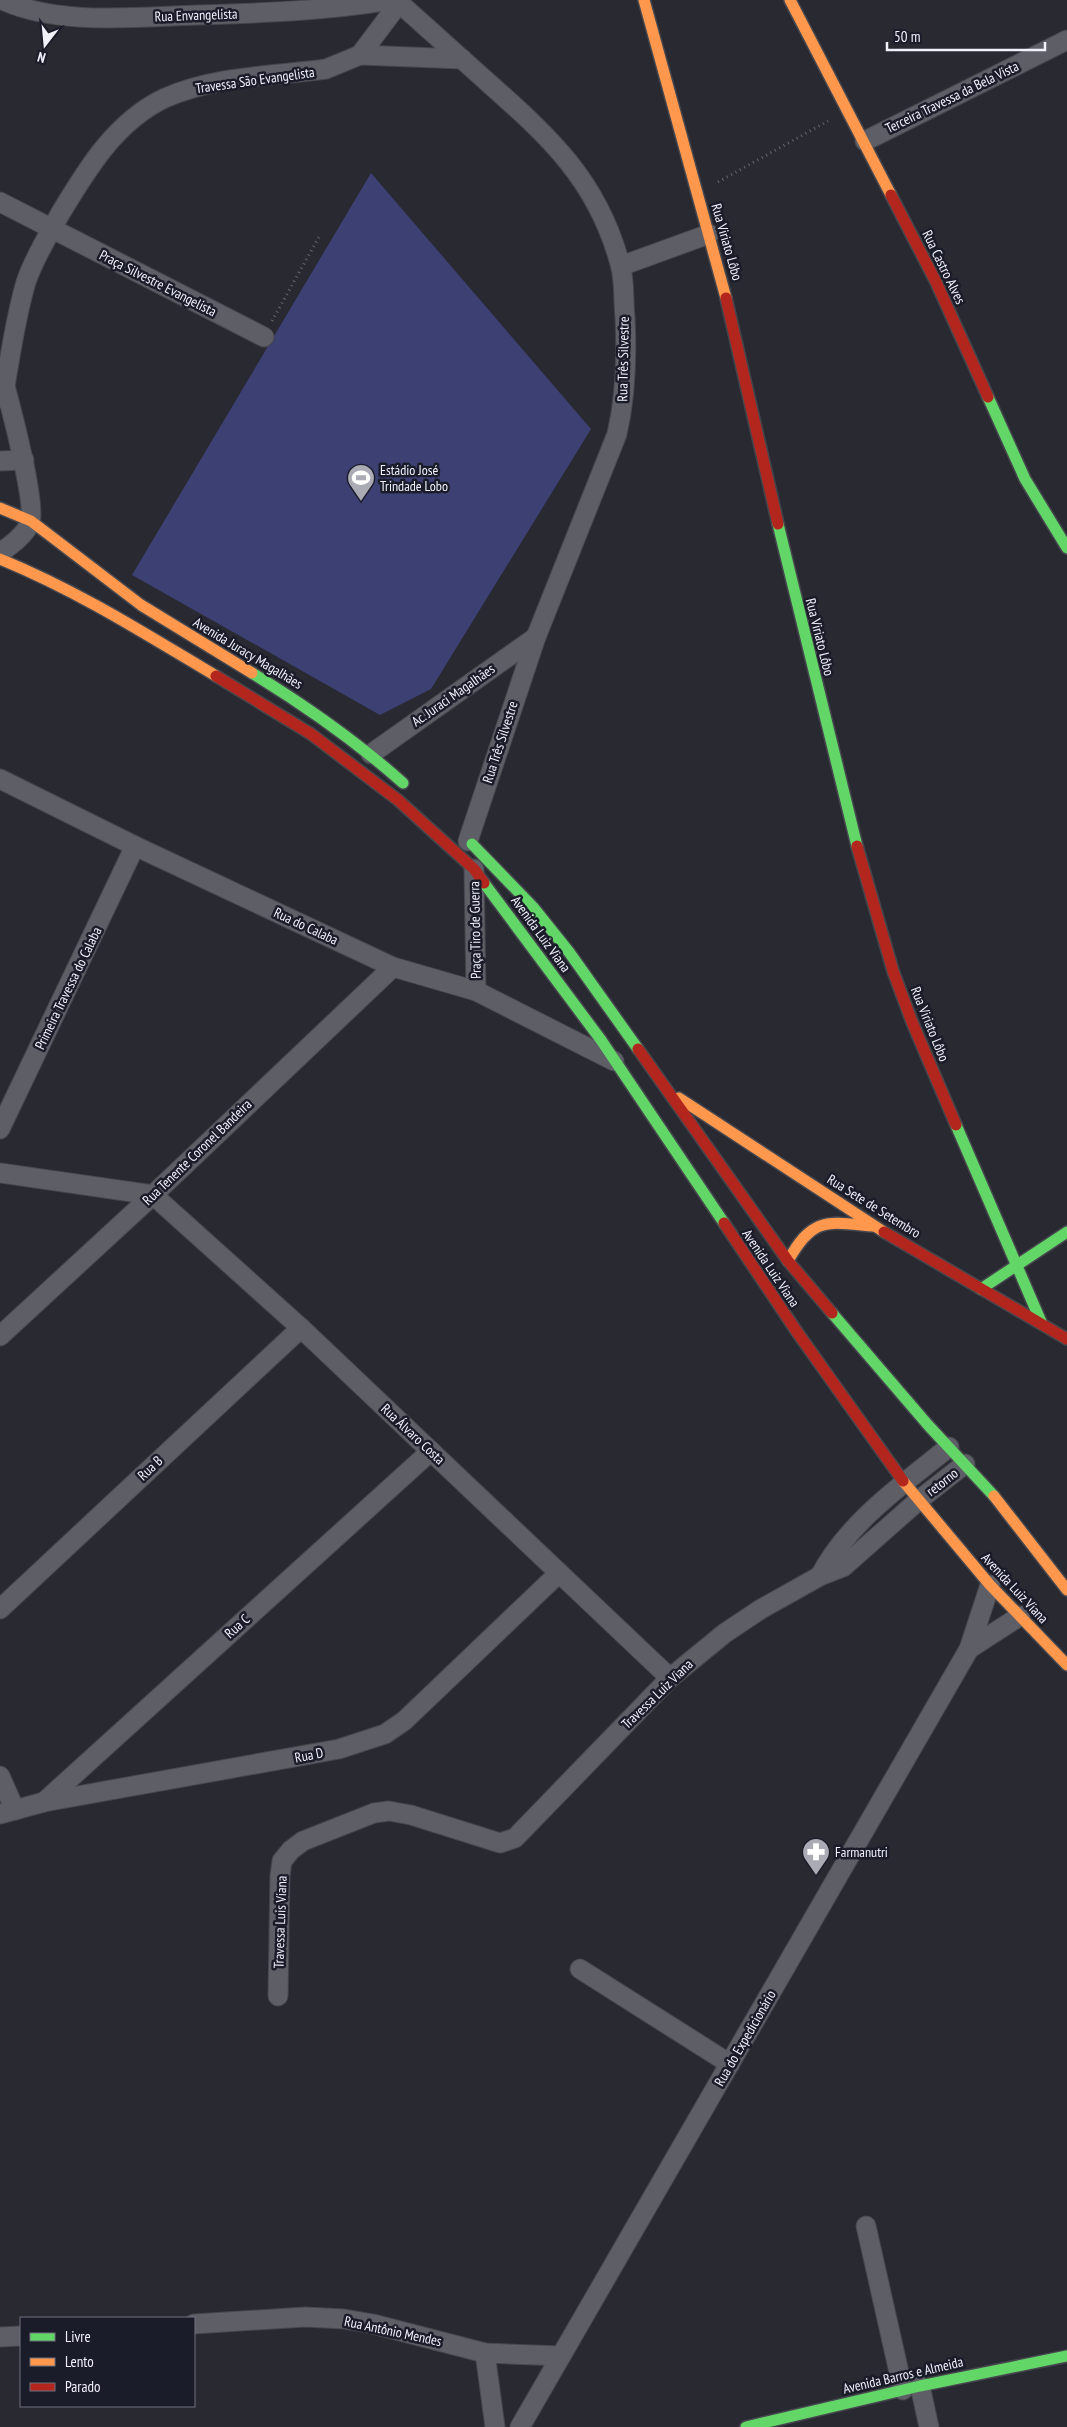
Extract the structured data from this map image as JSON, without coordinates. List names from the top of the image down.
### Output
{
  "streets": {
    "main road": [
      "Rua Viriato Lôbo",
      "Rua Castro Alves",
      "Avenida Juracy Magalhães",
      "Avenida Luiz Viana",
      "Rua Sete de Setembro",
      "Avenida Barros e Almeida"
    ],
    "street": [
      "Rua Envangelista",
      "Travessa São Evangelista",
      "Terceira Travessa da Bela Vista",
      "Praça Silvestre Evangelista",
      "Rua Três Silvestre",
      "Ac. Juraci Magalhães",
      "Rua do Calaba",
      "Praça Tiro de Guerra",
      "Primeira Travessa do Calaba",
      "Rua Tenente Coronel Bandeira",
      "Rua Álvaro Costa",
      "Rua B",
      "retorno",
      "Rua C",
      "Travessa Luiz Viana",
      "Rua D",
      "Travessa Luis Viana",
      "Rua do Expedicionário",
      "Rua Antônio Mendes"
    ]
  },
  "crossings": [
    ["Rua Envangelista", "Rua Três Silvestre"],
    ["Travessa São Evangelista", "Praça Silvestre Evangelista"],
    ["Terceira Travessa da Bela Vista", "Rua Castro Alves"],
    ["Rua Viriato Lôbo", "Rua Sete de Setembro"],
    ["Rua Três Silvestre", "Ac. Juraci Magalhães"],
    ["Rua Três Silvestre", "Avenida Luiz Viana"],
    ["Avenida Juracy Magalhães", "Ac. Juraci Magalhães"],
    ["Rua do Calaba", "Praça Tiro de Guerra"],
    ["Rua do Calaba", "Avenida Luiz Viana"],
    ["Rua do Calaba", "Primeira Travessa do Calaba"],
    ["Rua do Calaba", "Rua Tenente Coronel Bandeira"],
    ["Praça Tiro de Guerra", "Avenida Luiz Viana"],
    ["Avenida Luiz Viana", "Rua Sete de Setembro"],
    ["Avenida Luiz Viana", "retorno"],
    ["Avenida Luiz Viana", "Travessa Luiz Viana"],
    ["Avenida Luiz Viana", "Rua do Expedicionário"],
    ["Rua Tenente Coronel Bandeira", "Rua Álvaro Costa"],
    ["Rua Álvaro Costa", "Rua B"],
    ["Rua Álvaro Costa", "Rua C"],
    ["Rua Álvaro Costa", "Travessa Luiz Viana"],
    ["Rua Álvaro Costa", "Rua D"],
    ["retorno", "Travessa Luiz Viana"],
    ["Rua C", "Rua D"],
    ["Travessa Luiz Viana", "Travessa Luis Viana"],
    ["Rua do Expedicionário", "Rua Antônio Mendes"]
  ],
  "places": {
    "sports": ["Estádio José Trindade Lobo"],
    "pharmacy": ["Farmanutri"]
  },
  "legend": ["Livre", "Lento", "Parado"],
  "scale_bar": "50 m",
  "north": "bottom"
}
